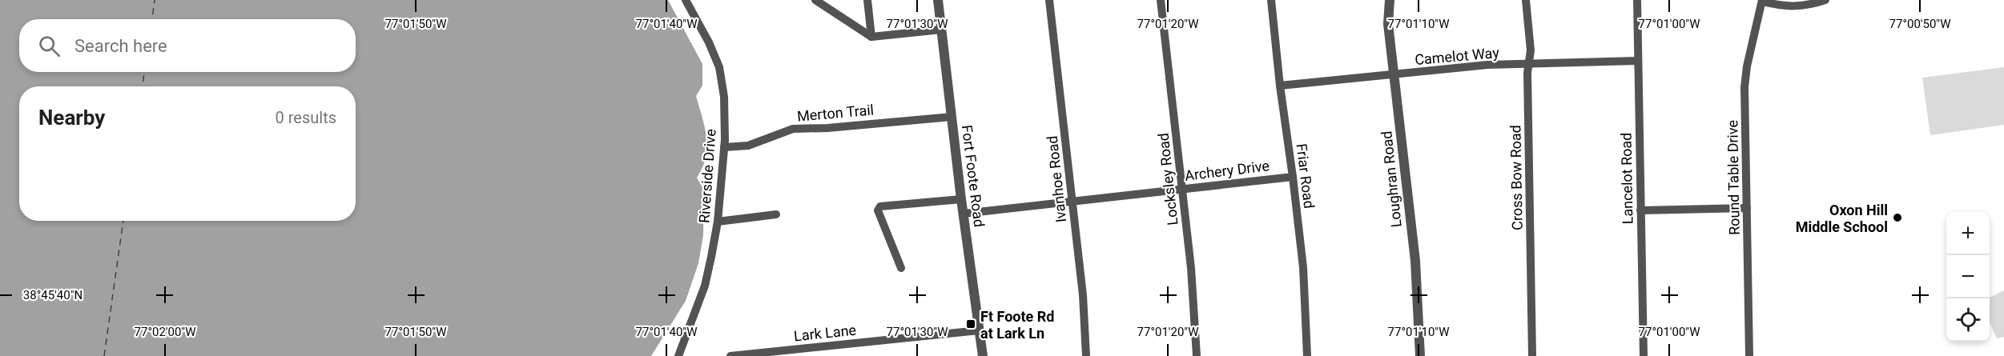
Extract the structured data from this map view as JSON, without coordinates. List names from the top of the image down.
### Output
{
  "streets": {
    "street": [
      "Camelot Way",
      "Merton Trail",
      "Archery Drive",
      "Riverside Drive",
      "Fort Foote Road",
      "Friar Road",
      "Cross Bow Road",
      "Round Table Drive",
      "Lancelot Road",
      "Ivanhoe Road",
      "Locksley Road",
      "Loughran Road",
      "Lark Lane"
    ]
  },
  "crossings": [
    ["Camelot Way", "Friar Road"],
    ["Camelot Way", "Cross Bow Road"],
    ["Camelot Way", "Lancelot Road"],
    ["Camelot Way", "Loughran Road"],
    ["Merton Trail", "Riverside Drive"],
    ["Merton Trail", "Fort Foote Road"],
    ["Archery Drive", "Fort Foote Road"],
    ["Archery Drive", "Friar Road"],
    ["Archery Drive", "Ivanhoe Road"],
    ["Archery Drive", "Locksley Road"],
    ["Fort Foote Road", "Lark Lane"]
  ],
  "places": {
    "other": ["Oxon Hill Middle School"],
    "transit": ["Ft Foote Rd at Lark Ln"]
  },
  "page": {
    "search": "Search here",
    "heading": ["Nearby", "0 results"],
    "map_buttons": ["+", "−"]
  },
  "coordinates": [
    "77°01'50\"W",
    "77°01'40\"W",
    "77°01'30\"W",
    "77°01'20\"W",
    "77°01'10\"W",
    "77°01'00\"W",
    "77°00'50\"W",
    "38°45'40\"N",
    "77°02'00\"W"
  ]
}
